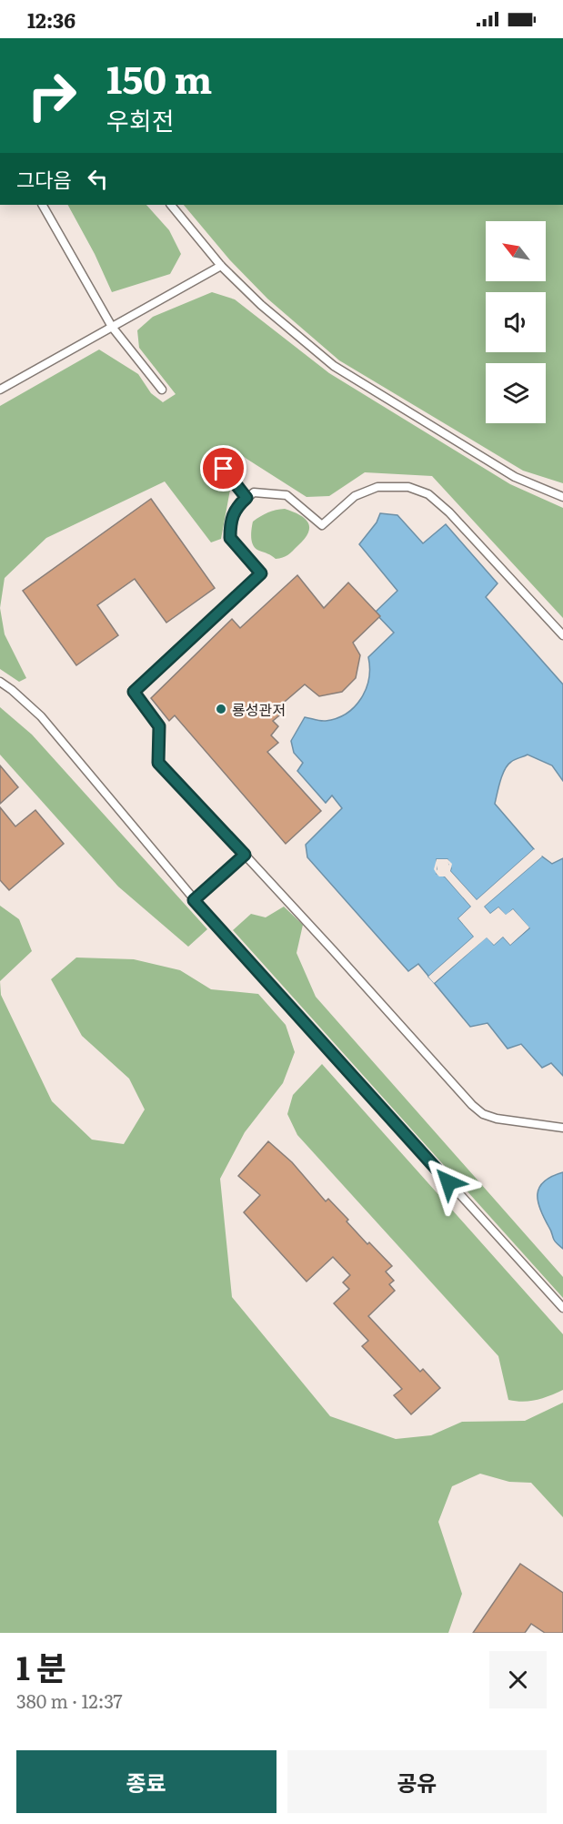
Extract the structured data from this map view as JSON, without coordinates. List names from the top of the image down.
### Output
{
  "places": ["룡성관저"],
  "north": "top left",
  "page": {
    "status": "12:36",
    "turn": ["150 m", "우회전"],
    "then": "그다음",
    "heading": ["1 분", "380 m · 12:37"],
    "buttons": ["종료", "공유"]
  }
}
